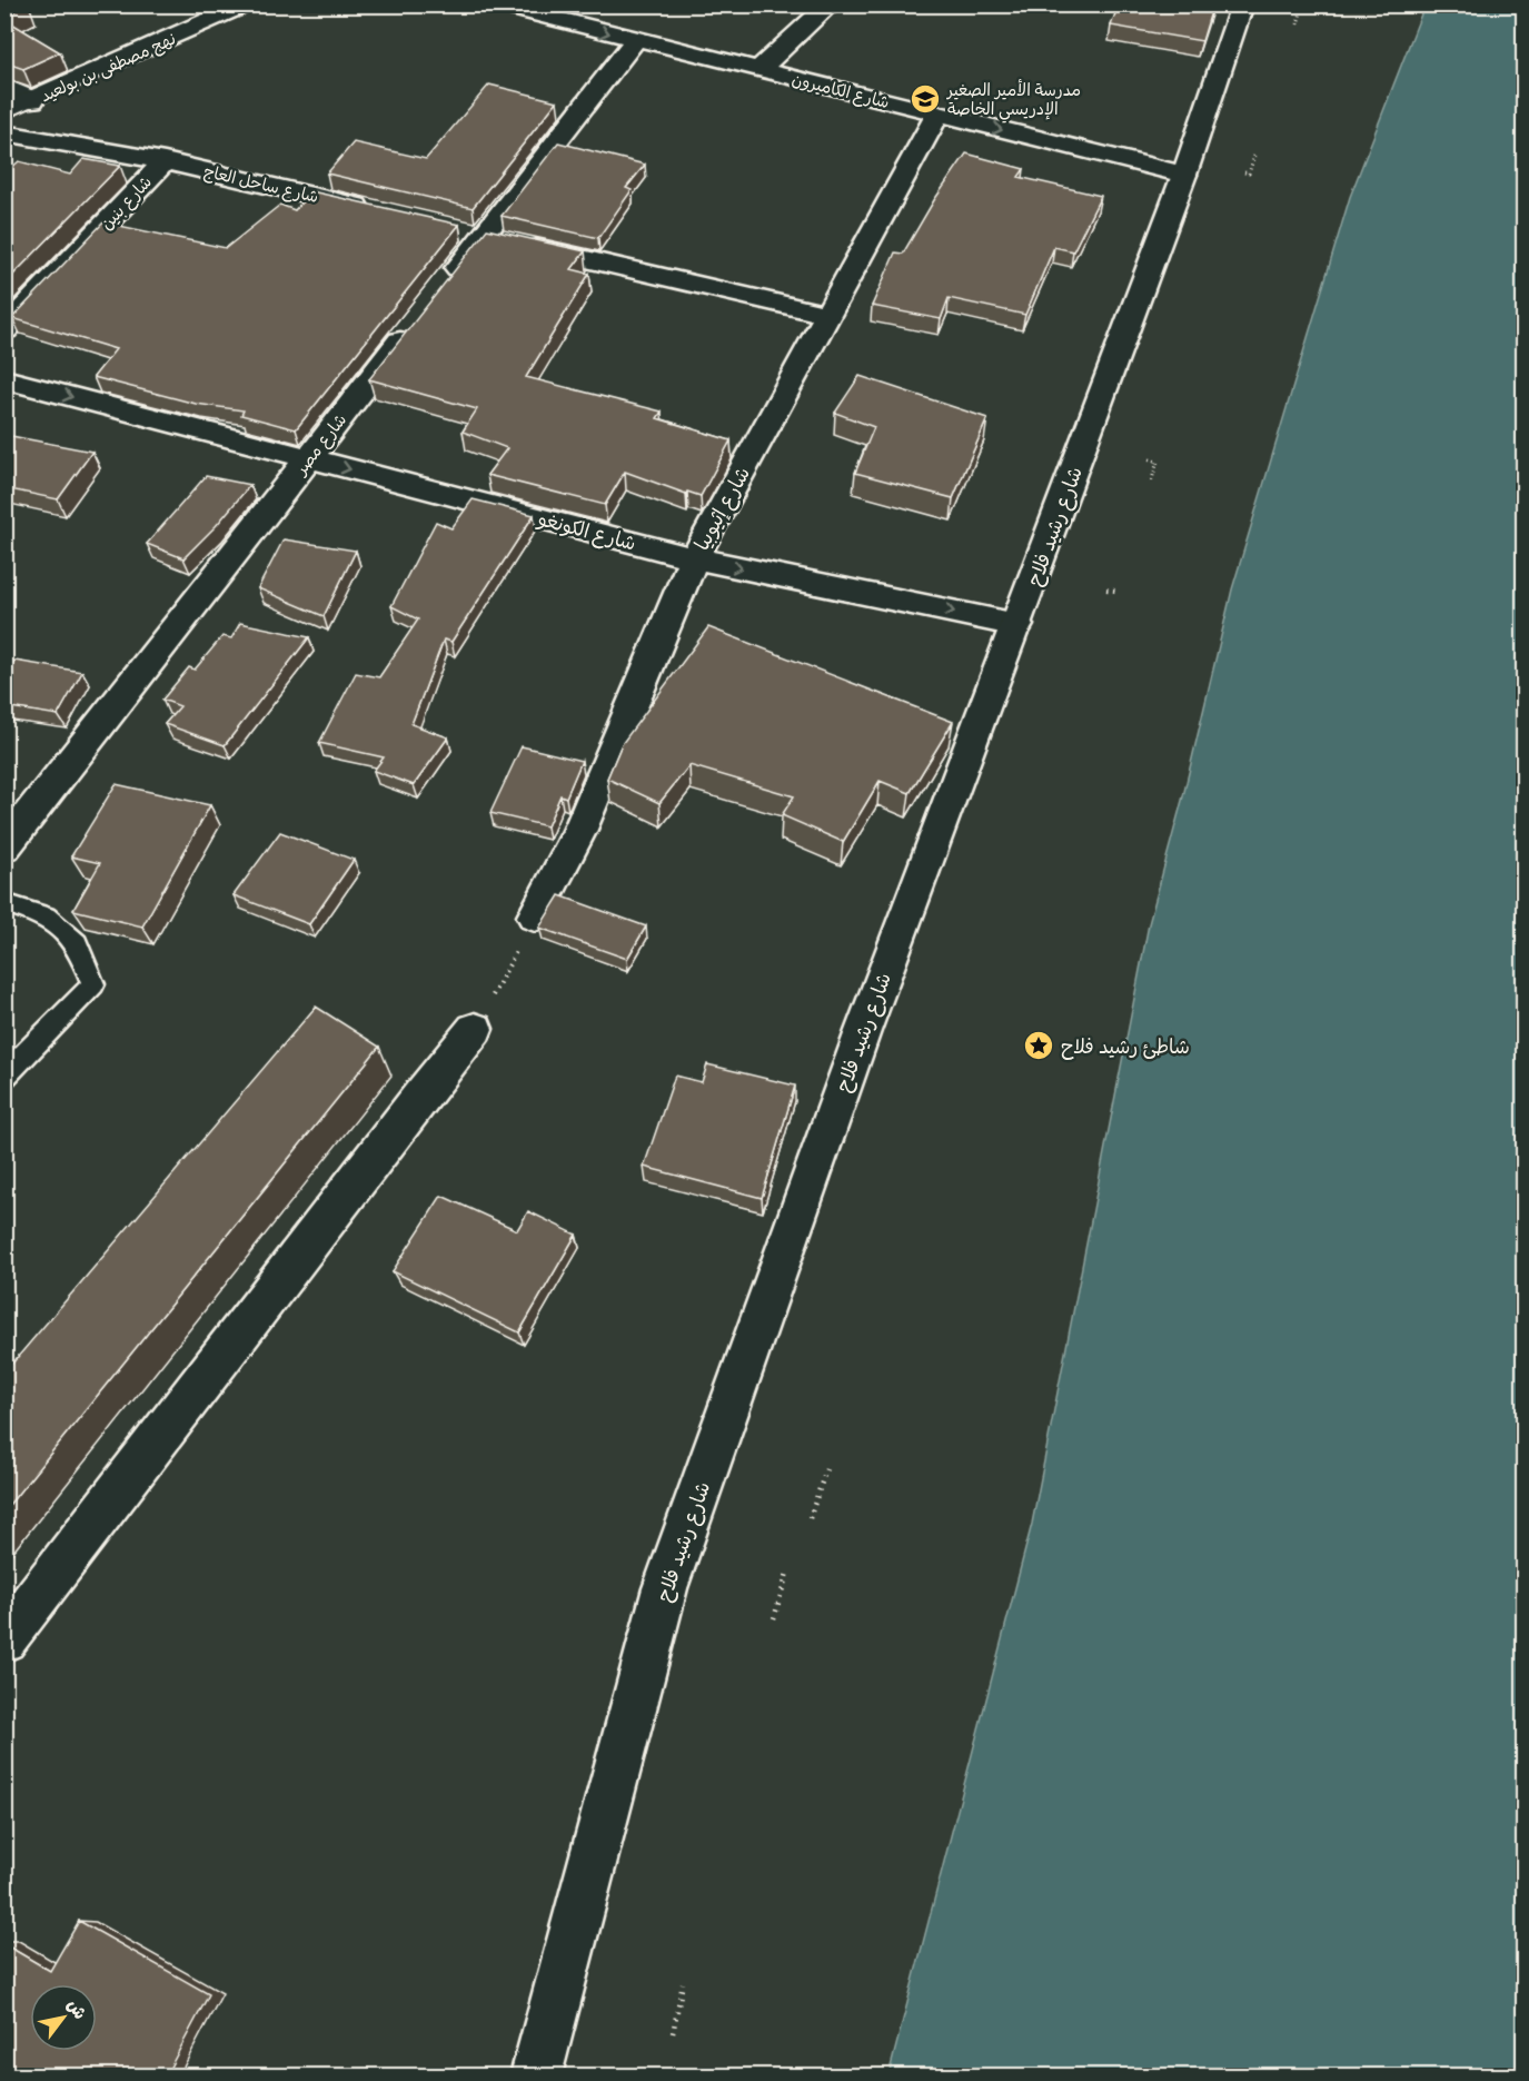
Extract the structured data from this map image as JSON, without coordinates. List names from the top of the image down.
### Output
{
  "streets": {
    "street": [
      "نهج مصطفى بن بولعيد",
      "شارع الكاميرون",
      "شارع ساحل العاج",
      "شارع بنين",
      "شارع مصر",
      "شارع إثيوبيا",
      "شارع رشيد فلاح",
      "شارع الكونغو"
    ]
  },
  "crossings": [
    ["شارع الكاميرون", "شارع إثيوبيا"],
    ["شارع الكاميرون", "شارع رشيد فلاح"],
    ["شارع ساحل العاج", "شارع بنين"],
    ["شارع مصر", "شارع الكونغو"],
    ["شارع إثيوبيا", "شارع الكونغو"],
    ["شارع رشيد فلاح", "شارع الكونغو"]
  ],
  "one_way": ["شارع الكاميرون"],
  "places": {
    "school or university": ["مدرسة الأمير الصغير الإدريسي الخاصة"],
    "place": ["شاطئ رشيد فلاح"]
  },
  "north": "top right"
}
